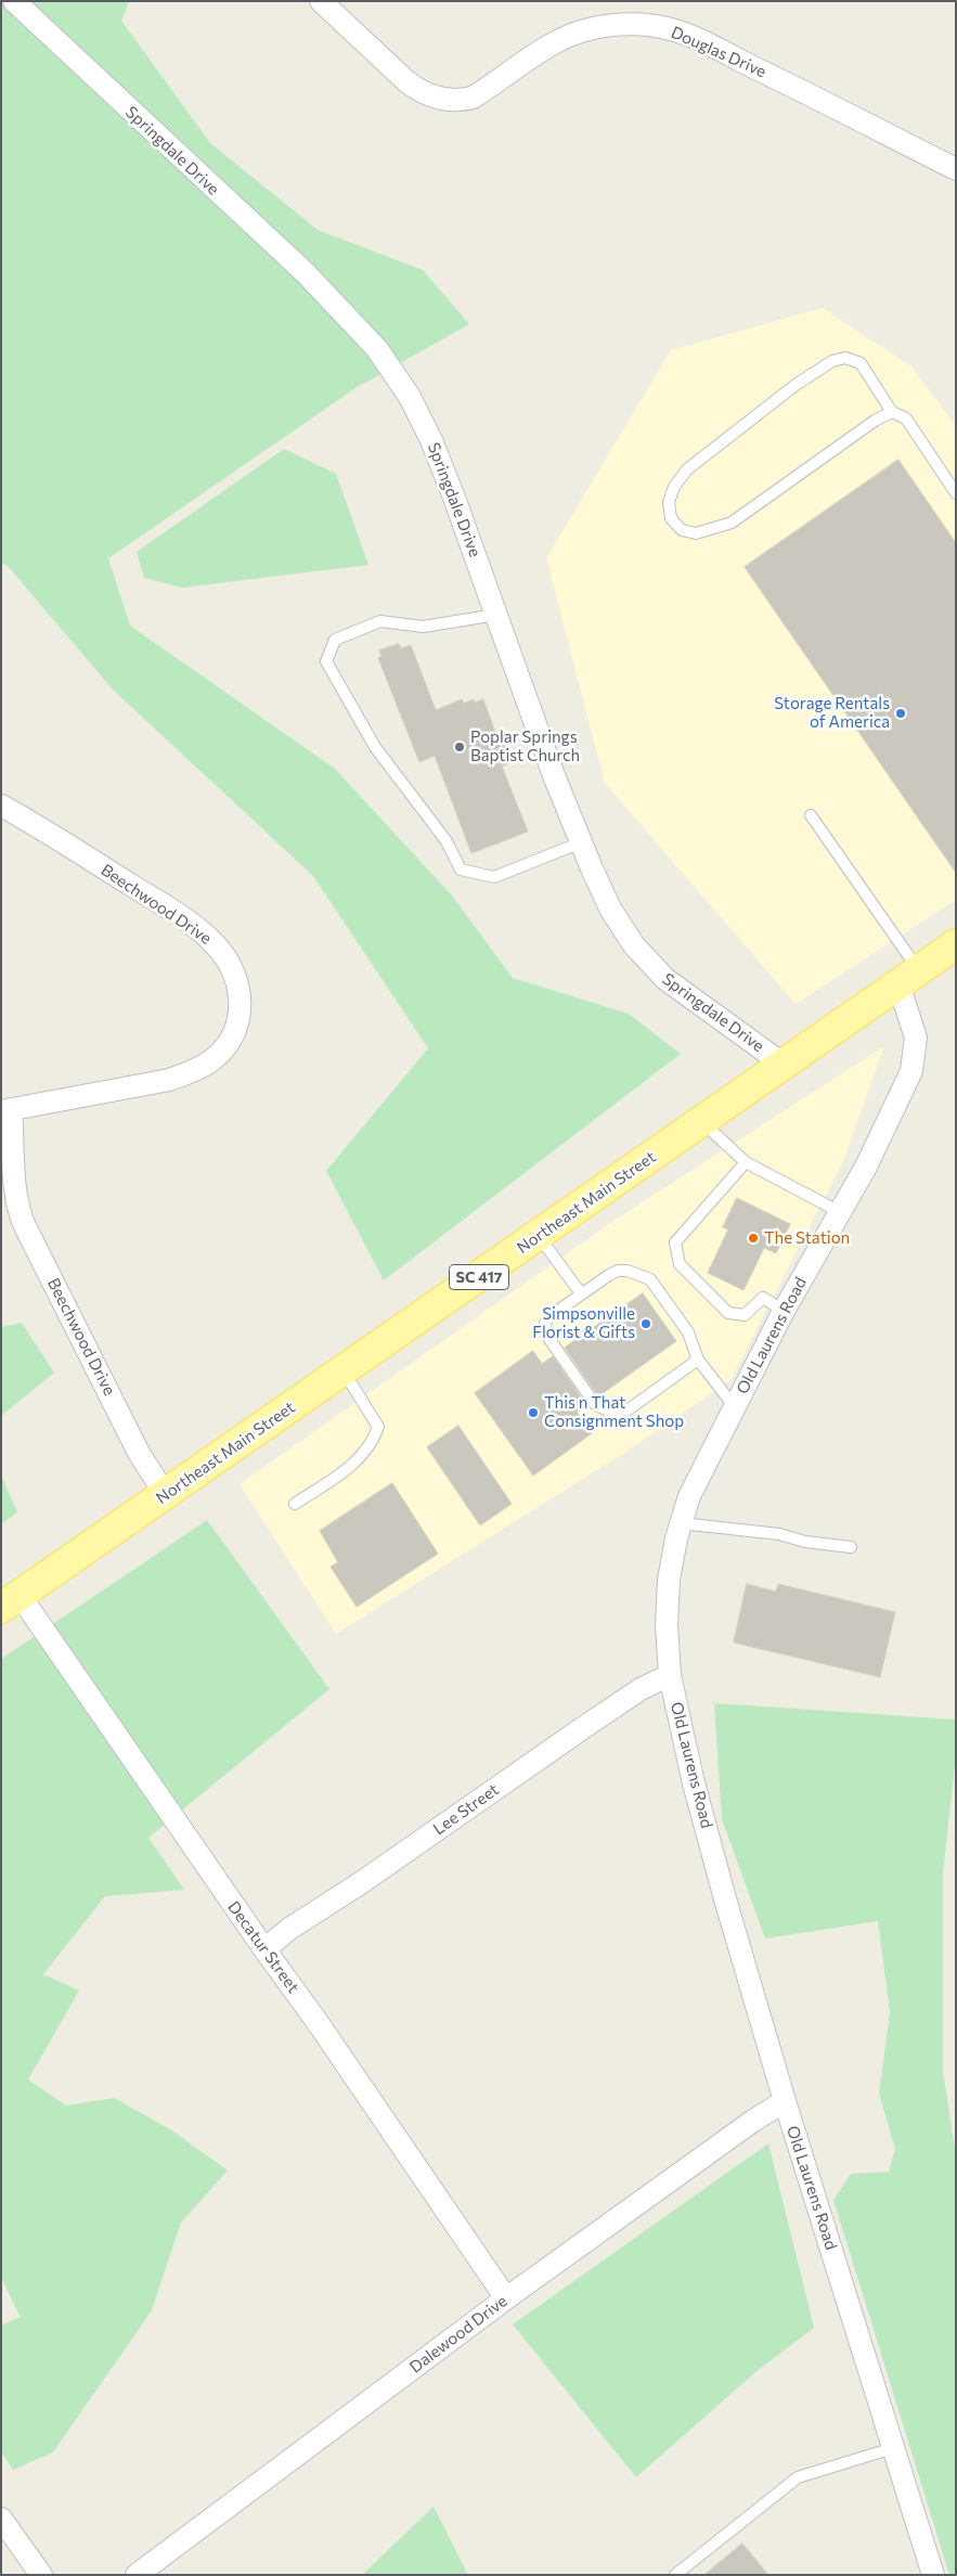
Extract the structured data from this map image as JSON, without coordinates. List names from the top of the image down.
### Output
{
  "streets": {
    "main road": ["Northeast Main Street", "SC 417"],
    "street": [
      "Douglas Drive",
      "Springdale Drive",
      "Beechwood Drive",
      "Old Laurens Road",
      "Lee Street",
      "Decatur Street",
      "Dalewood Drive"
    ]
  },
  "crossings": [
    ["Springdale Drive", "Northeast Main Street"],
    ["Beechwood Drive", "Northeast Main Street"],
    ["Northeast Main Street", "Old Laurens Road"],
    ["Northeast Main Street", "Decatur Street"],
    ["Old Laurens Road", "Lee Street"],
    ["Old Laurens Road", "Dalewood Drive"],
    ["Lee Street", "Decatur Street"],
    ["Decatur Street", "Dalewood Drive"]
  ],
  "places": [
    "Storage Rentals of America",
    "Poplar Springs Baptist Church",
    "The Station",
    "Simpsonville Florist & Gifts",
    "This n That Consignment Shop"
  ]
}
